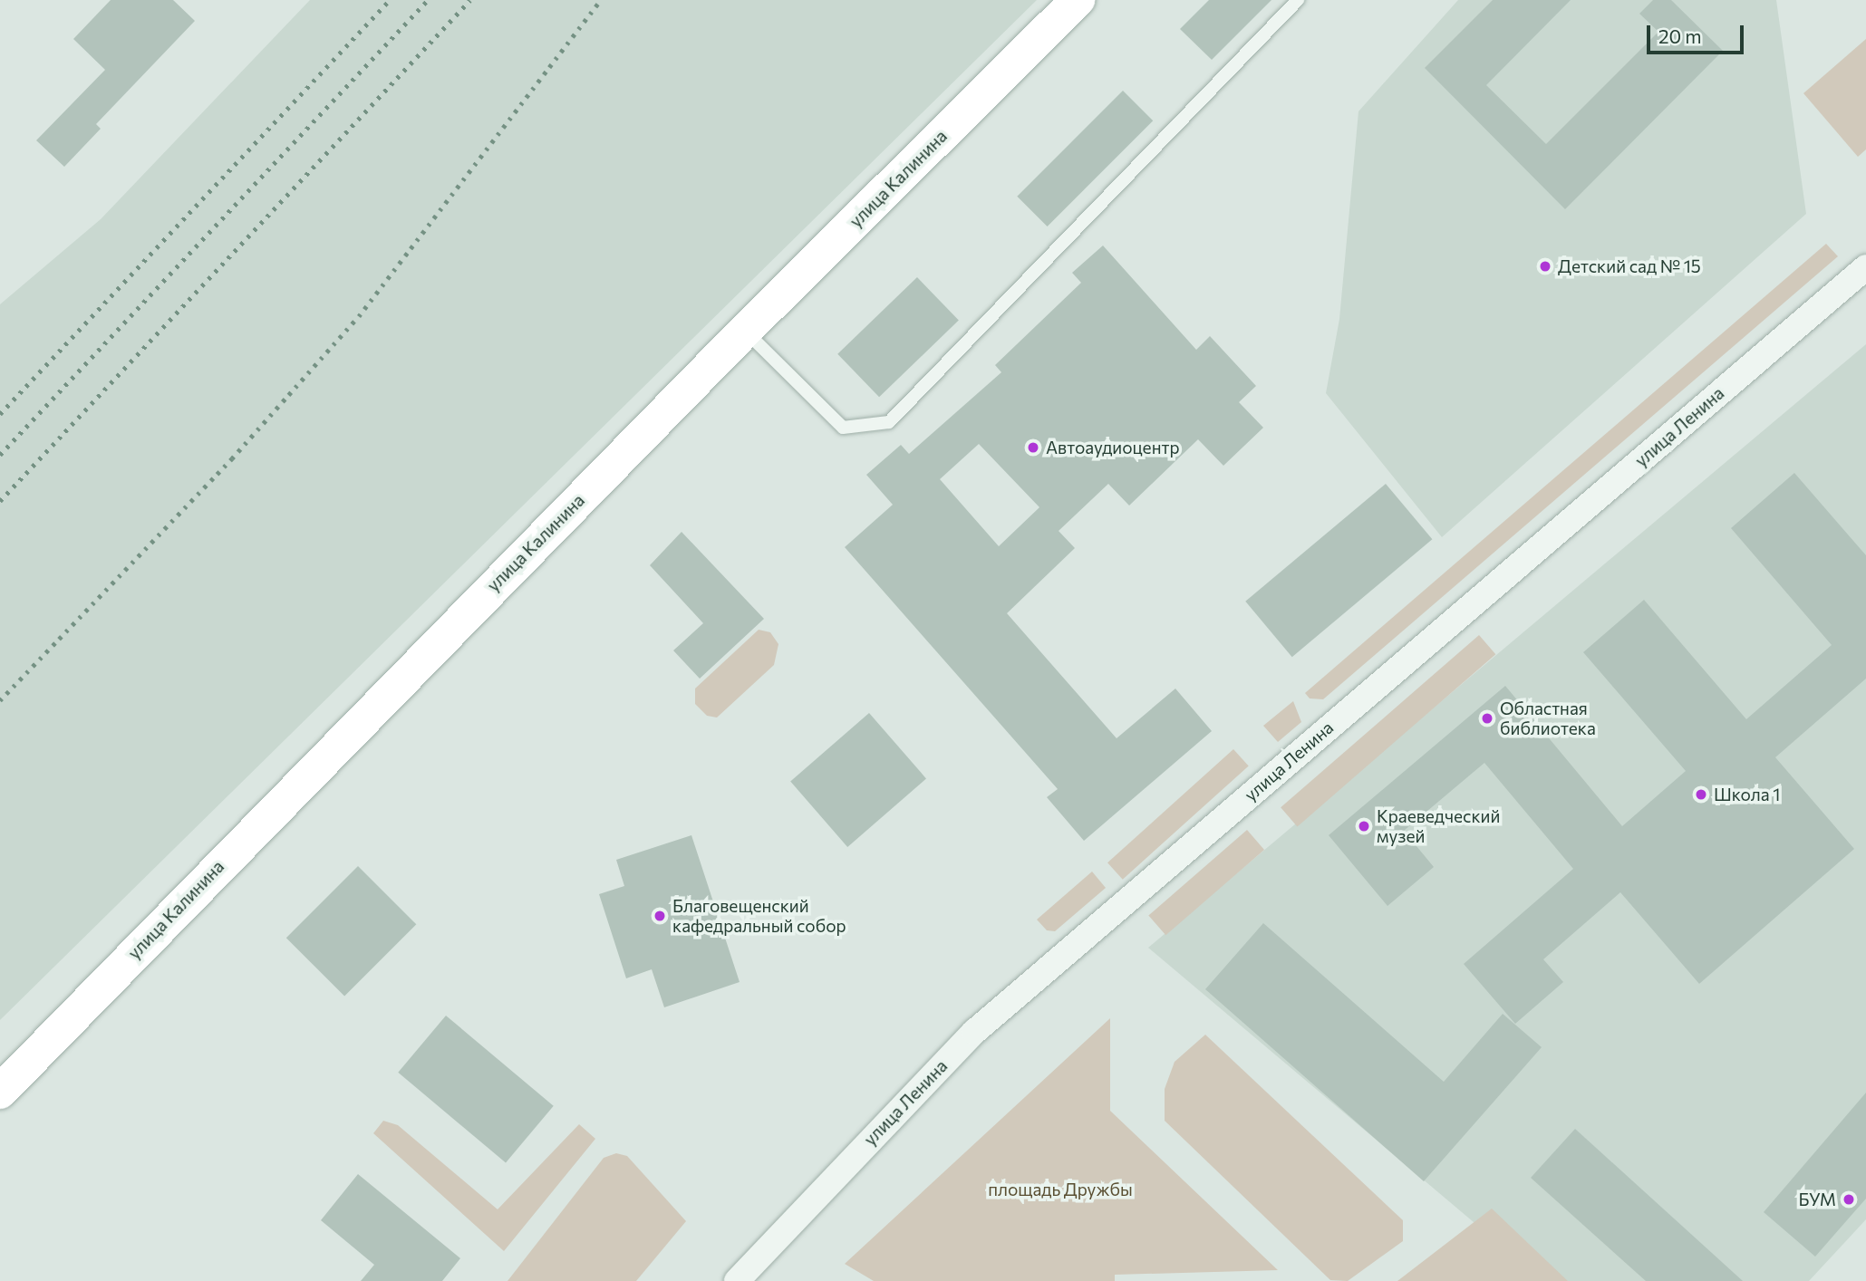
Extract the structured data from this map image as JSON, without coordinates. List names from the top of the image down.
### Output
{
  "streets": {
    "main road": ["улица Калинина"],
    "street": ["улица Ленина"]
  },
  "parks": ["площадь Дружбы"],
  "places": [
    "Детский сад № 15",
    "Автоаудиоцентр",
    "Областная библиотека",
    "Школа 1",
    "Краеведческий музей",
    "Благовещенский кафедральный собор",
    "БУМ"
  ],
  "scale_bar": "20 m"
}
